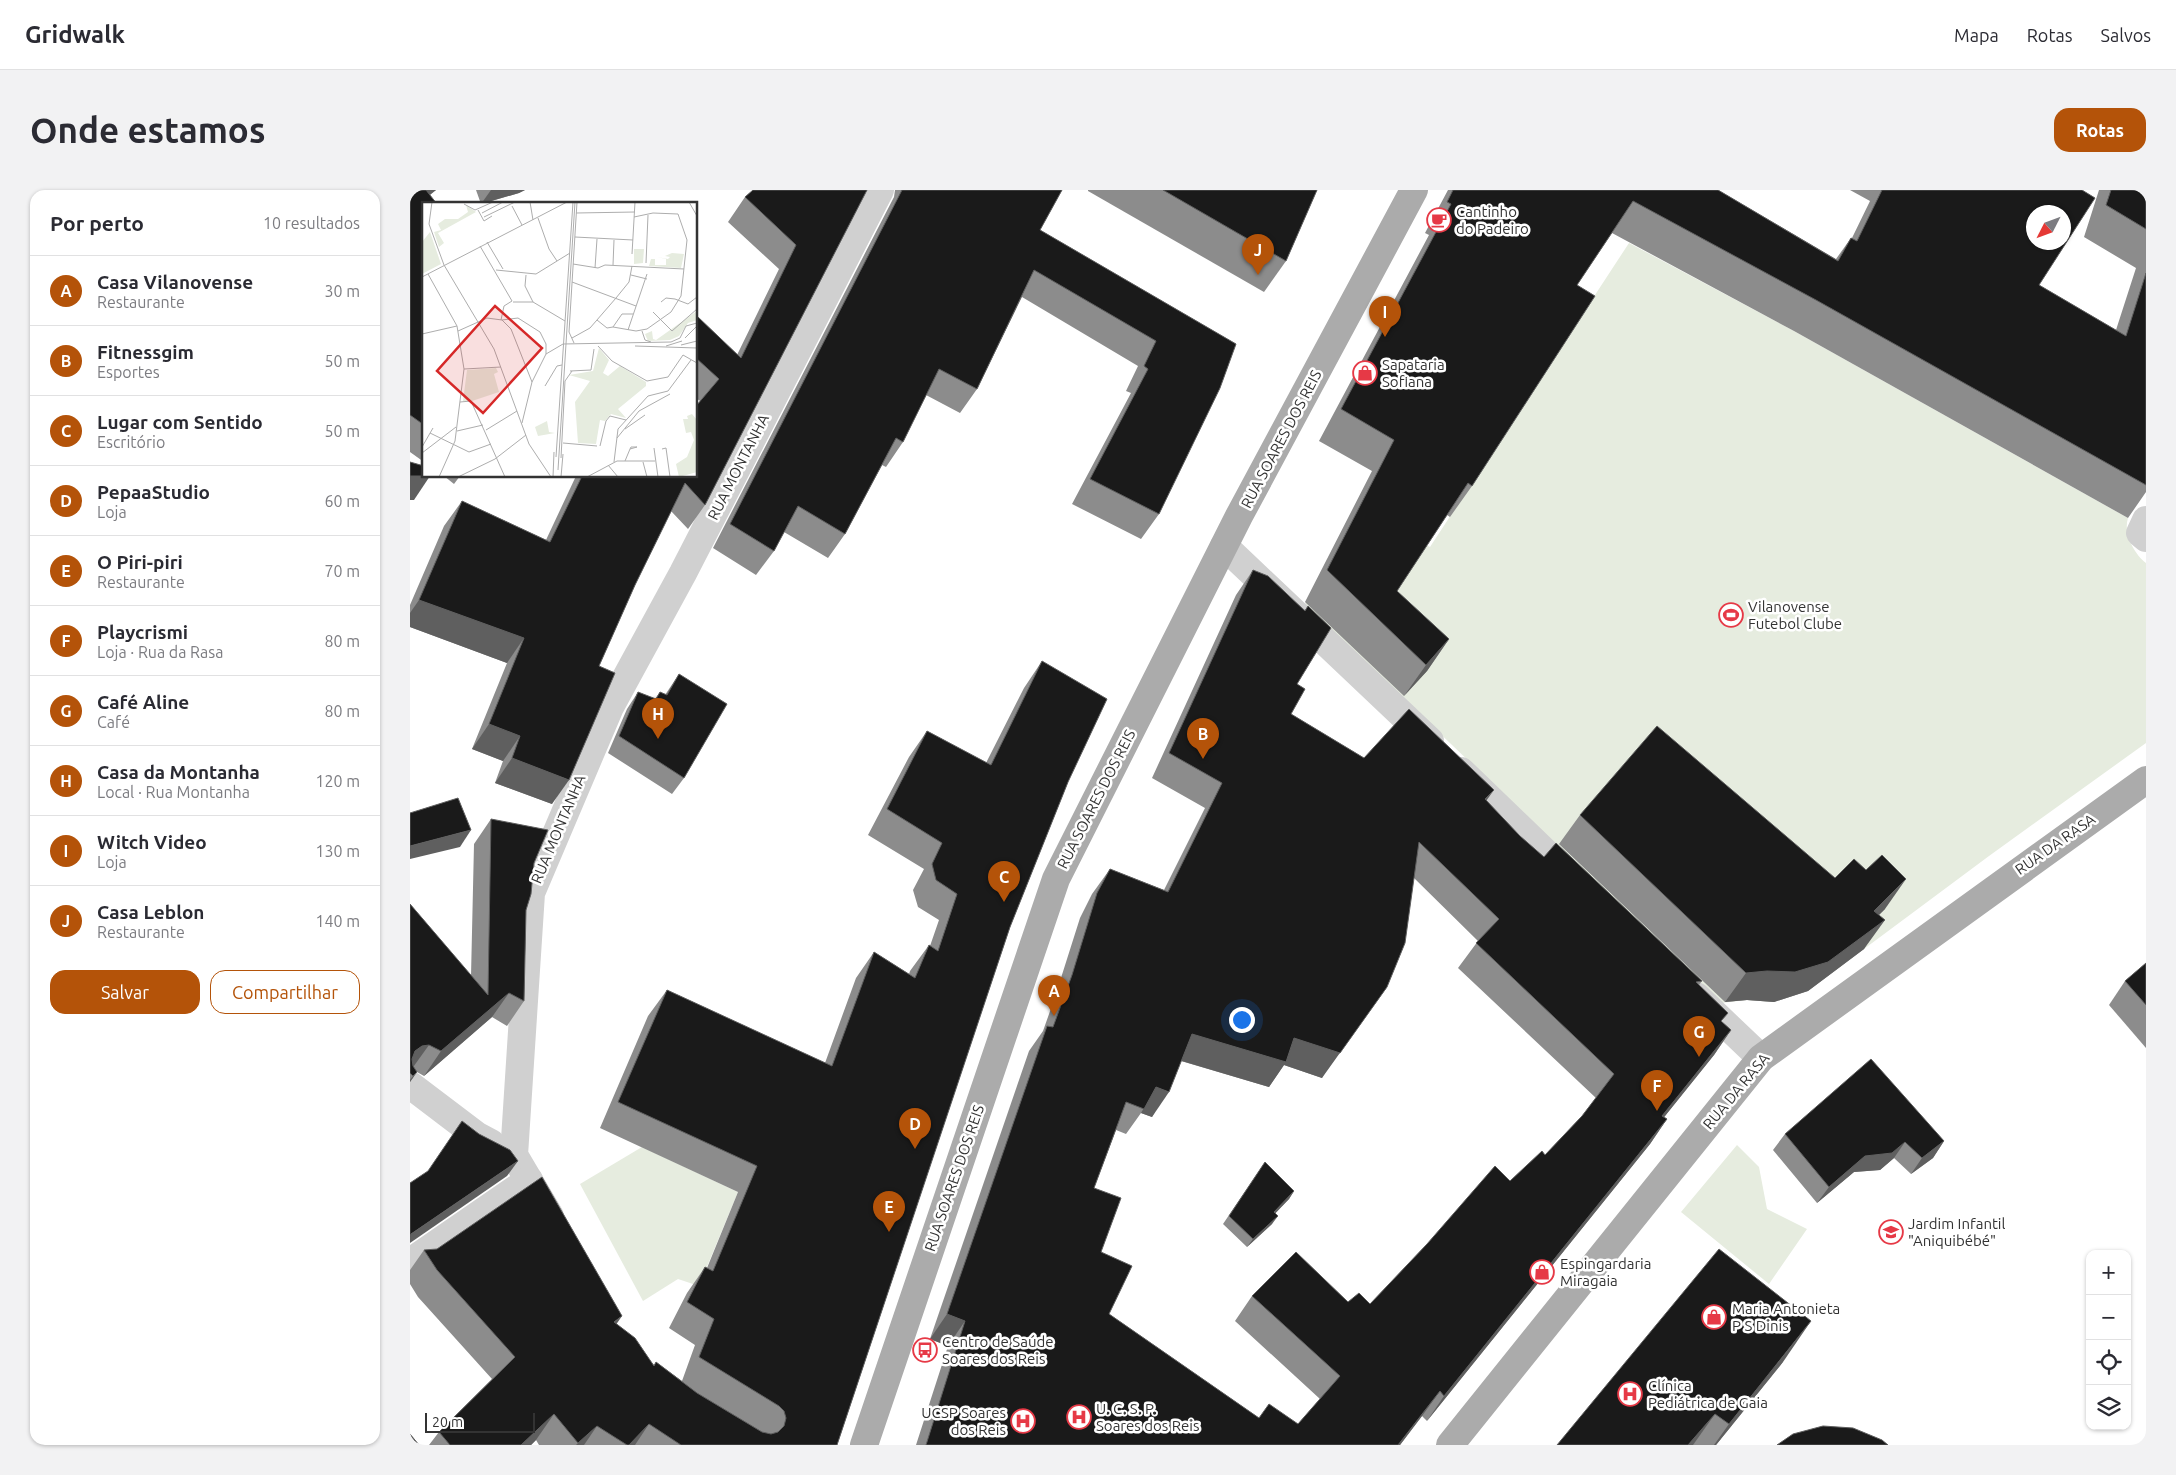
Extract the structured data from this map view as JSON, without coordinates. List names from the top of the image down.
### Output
{
  "streets": {
    "main road": ["RUA SOARES DOS REIS", "RUA DA RASA"],
    "street": ["RUA MONTANHA"]
  },
  "places": {
    "cafe": ["Cantinho do Padeiro"],
    "shop": ["Sapataria Sofiana", "Espingardaria Miragaia", "Maria Antonieta P S Dinis"],
    "sports": ["Vilanovense Futebol Clube"],
    "school or university": ["Jardim Infantil \"Aniquibébé\""],
    "bus stop": ["Centro de Saúde Soares dos Reis"],
    "hospital": ["Clínica Pediátrica de Gaia", "U. C. S. P. Soares dos Reis", "UCSP Soares dos Reis"]
  },
  "scale_bar": "20 m",
  "north": "bottom left",
  "page": {
    "header": "Gridwalk",
    "nav": ["Mapa", "Rotas", "Salvos"],
    "buttons": [
      "Rotas",
      ["Salvar", "Compartilhar"]
    ],
    "title": "Onde estamos",
    "heading": ["Por perto", "10 resultados"],
    "pins": [
      "J",
      "I",
      "H",
      "B",
      "C",
      "A",
      "G",
      "F",
      "D",
      "E"
    ],
    "list": [
      {
        "mark": "A",
        "name": "Casa Vilanovense",
        "note": "Restaurante",
        "value": "30 m"
      },
      {
        "mark": "B",
        "name": "Fitnessgim",
        "note": "Esportes",
        "value": "50 m"
      },
      {
        "mark": "C",
        "name": "Lugar com Sentido",
        "note": "Escritório",
        "value": "50 m"
      },
      {
        "mark": "D",
        "name": "PepaaStudio",
        "note": "Loja",
        "value": "60 m"
      },
      {
        "mark": "E",
        "name": "O Piri-piri",
        "note": "Restaurante",
        "value": "70 m"
      },
      {
        "mark": "F",
        "name": "Playcrismi",
        "note": "Loja · Rua da Rasa",
        "value": "80 m"
      },
      {
        "mark": "G",
        "name": "Café Aline",
        "note": "Café",
        "value": "80 m"
      },
      {
        "mark": "H",
        "name": "Casa da Montanha",
        "note": "Local · Rua Montanha",
        "value": "120 m"
      },
      {
        "mark": "I",
        "name": "Witch Video",
        "note": "Loja",
        "value": "130 m"
      },
      {
        "mark": "J",
        "name": "Casa Leblon",
        "note": "Restaurante",
        "value": "140 m"
      }
    ],
    "map_buttons": ["+", "−"],
    "scale": "20 m"
  }
}
